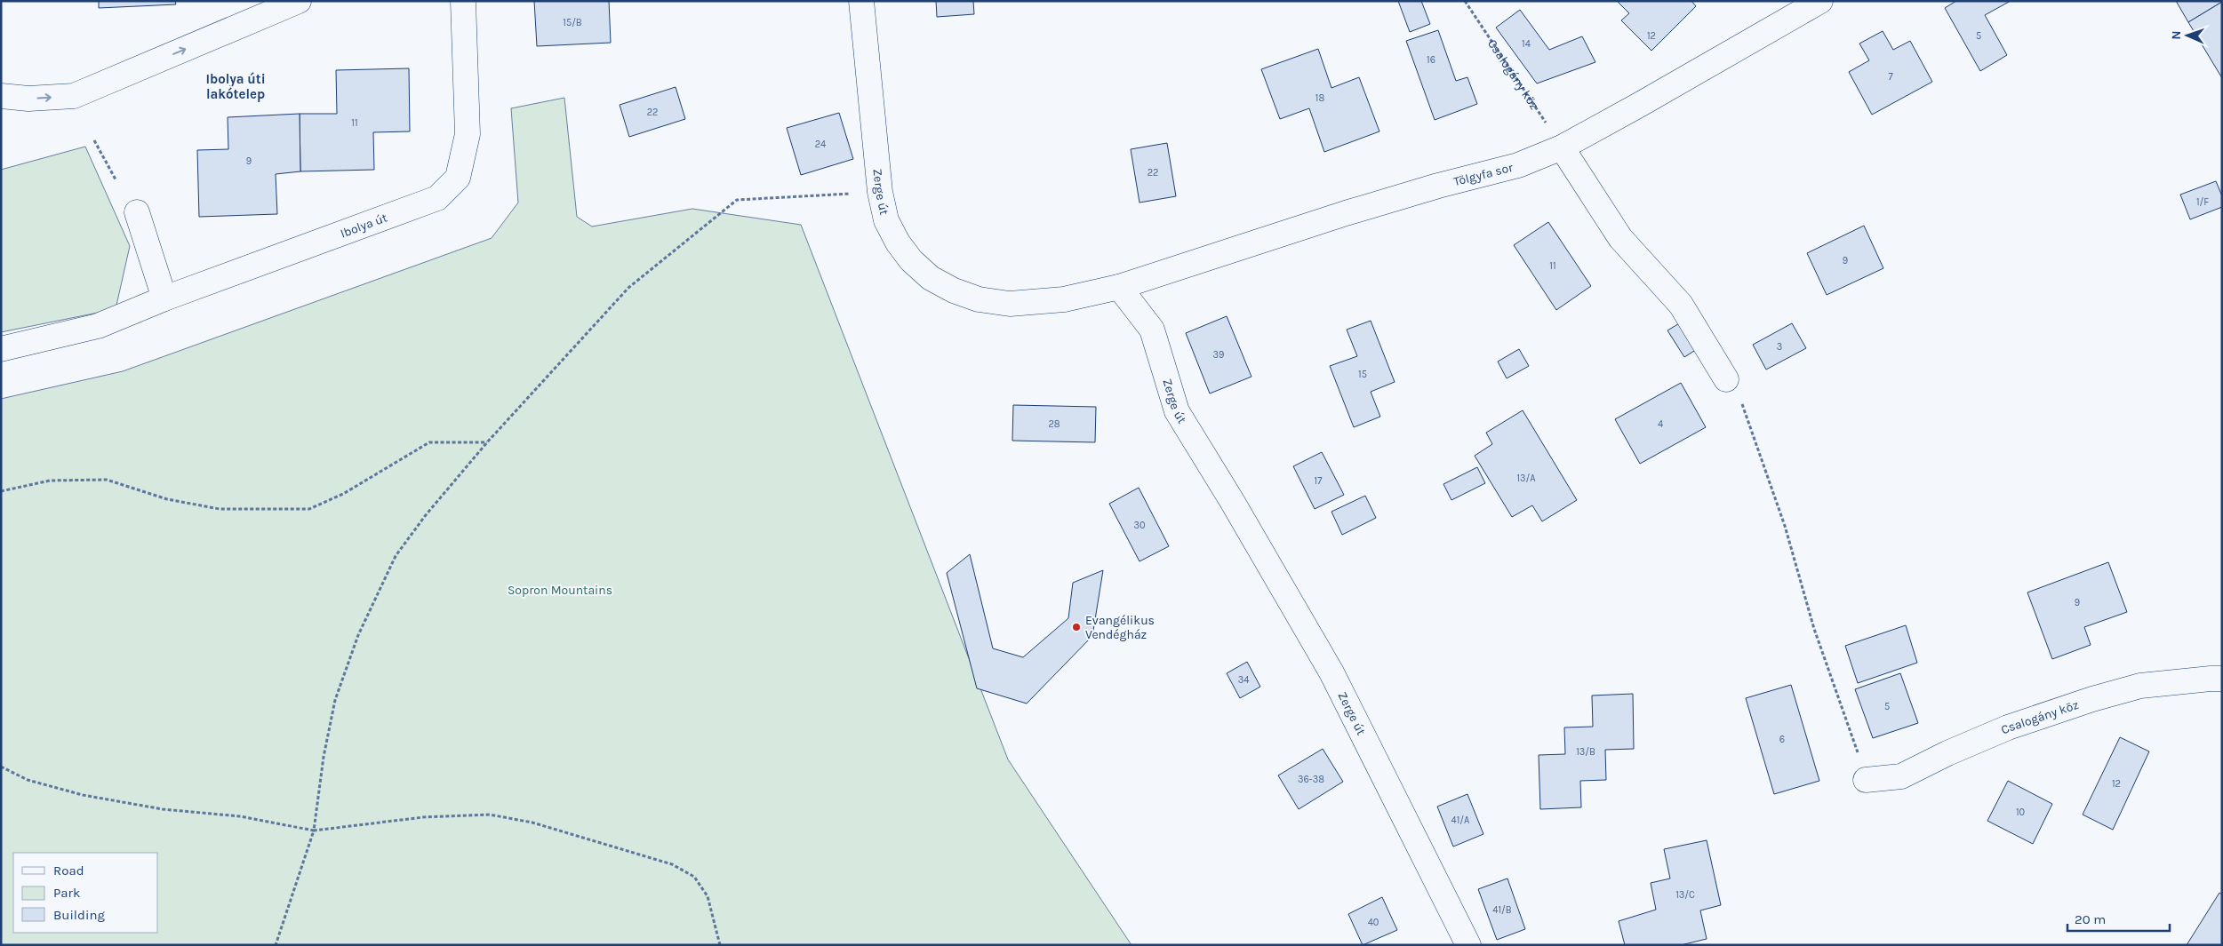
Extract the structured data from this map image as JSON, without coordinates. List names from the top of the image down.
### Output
{
  "streets": {
    "street": [
      "Csalogány köz",
      "Tölgyfa sor",
      "Zerge út",
      "Ibolya út"
    ]
  },
  "crossings": [
    ["Csalogány köz", "Tölgyfa sor"],
    ["Tölgyfa sor", "Zerge út"]
  ],
  "districts": ["Ibolya úti lakótelep"],
  "parks": ["Sopron Mountains"],
  "places": ["Evangélikus Vendégház"],
  "house_numbers": [
    "15/B",
    "12",
    "5",
    "14",
    "16",
    "7",
    "18",
    "22",
    "11",
    "24",
    "9",
    "22",
    "1/F",
    "9",
    "11",
    "3",
    "39",
    "15",
    "28",
    "4",
    "13/A",
    "17",
    "30",
    "9",
    "34",
    "5",
    "6",
    "13/B",
    "36-38",
    "12",
    "10",
    "41/A",
    "13/C",
    "41/B",
    "40"
  ],
  "legend": ["Road", "Park", "Building"],
  "scale_bar": "20 m",
  "north": "left"
}
